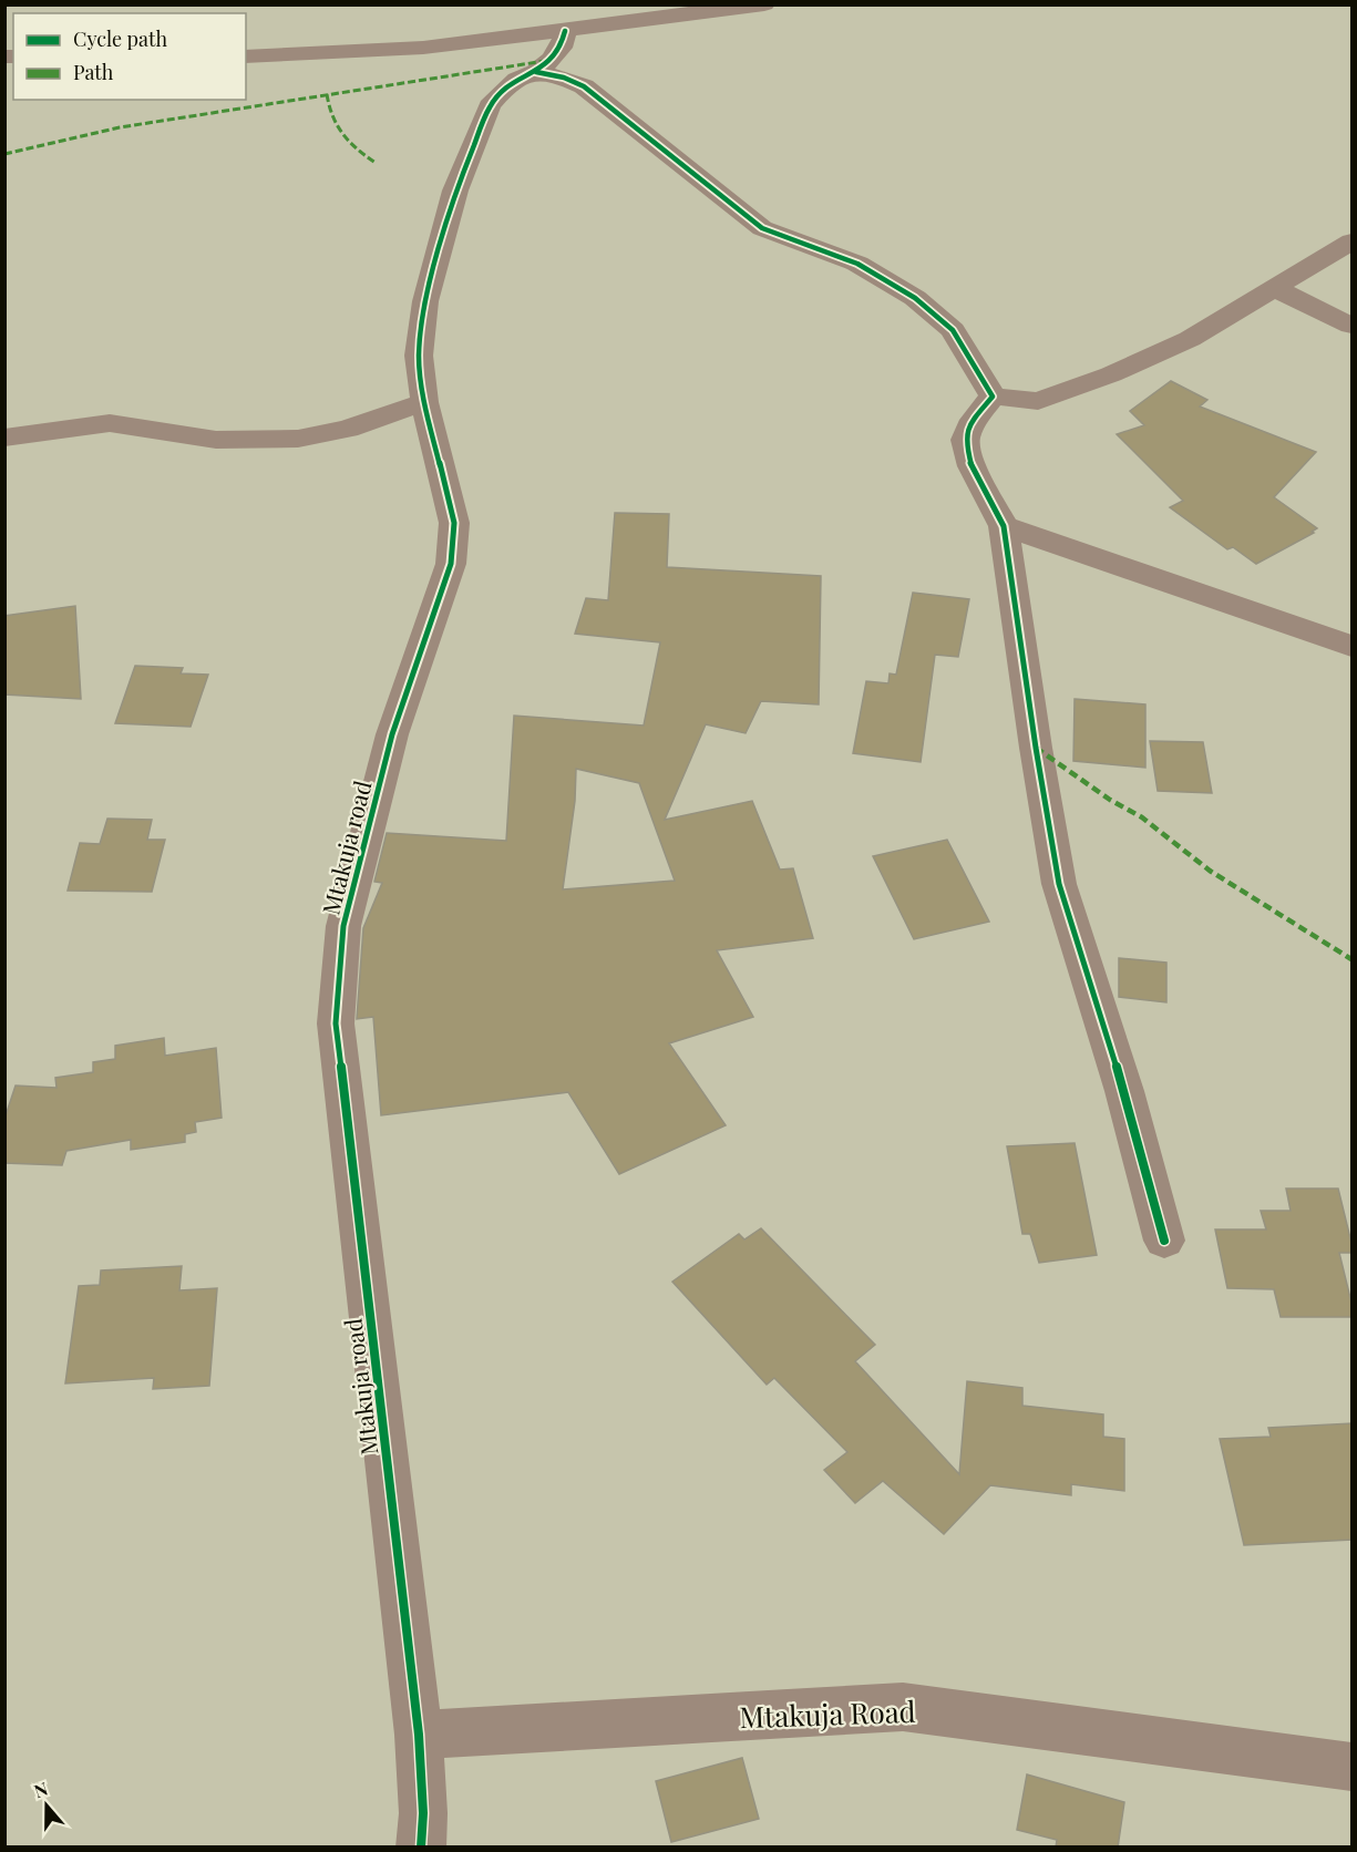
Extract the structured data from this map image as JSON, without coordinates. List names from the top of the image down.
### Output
{
  "streets": {
    "street": ["Mtakuja road", "Mtakuja Road"]
  },
  "crossings": [
    ["Mtakuja road", "Mtakuja Road"]
  ],
  "legend": ["Cycle path", "Path"],
  "north": "top"
}
